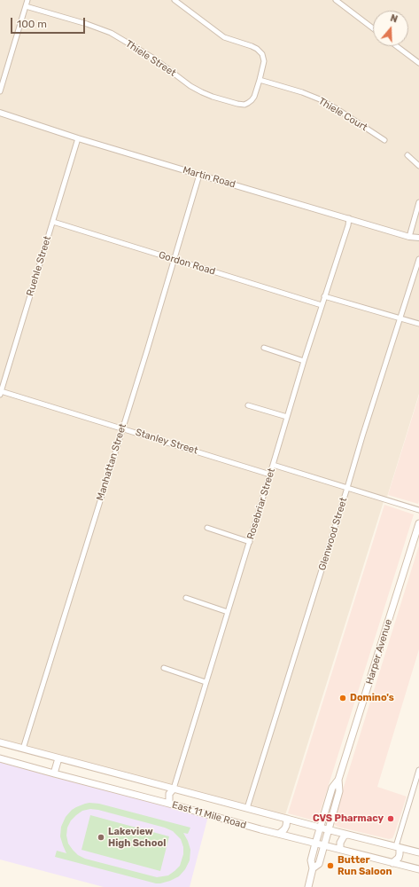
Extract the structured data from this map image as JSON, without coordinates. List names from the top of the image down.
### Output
{
  "streets": {
    "main road": ["Harper Avenue", "East 11 Mile Road"],
    "street": [
      "Thiele Street",
      "Thiele Court",
      "Martin Road",
      "Gordon Road",
      "Ruehle Street",
      "Stanley Street",
      "Manhattan Street",
      "Rosebriar Street",
      "Glenwood Street"
    ]
  },
  "crossings": [
    ["Thiele Street", "Thiele Court"],
    ["Martin Road", "Ruehle Street"],
    ["Martin Road", "Manhattan Street"],
    ["Martin Road", "Rosebriar Street"],
    ["Gordon Road", "Ruehle Street"],
    ["Gordon Road", "Manhattan Street"],
    ["Gordon Road", "Rosebriar Street"],
    ["Ruehle Street", "Stanley Street"],
    ["Stanley Street", "Manhattan Street"],
    ["Stanley Street", "Rosebriar Street"],
    ["Manhattan Street", "East 11 Mile Road"],
    ["Rosebriar Street", "East 11 Mile Road"],
    ["Glenwood Street", "East 11 Mile Road"],
    ["Harper Avenue", "East 11 Mile Road"]
  ],
  "places": [
    "Domino's",
    "CVS Pharmacy",
    "Lakeview High School",
    "Butter Run Saloon"
  ],
  "scale_bar": "100 m",
  "north": "top"
}
